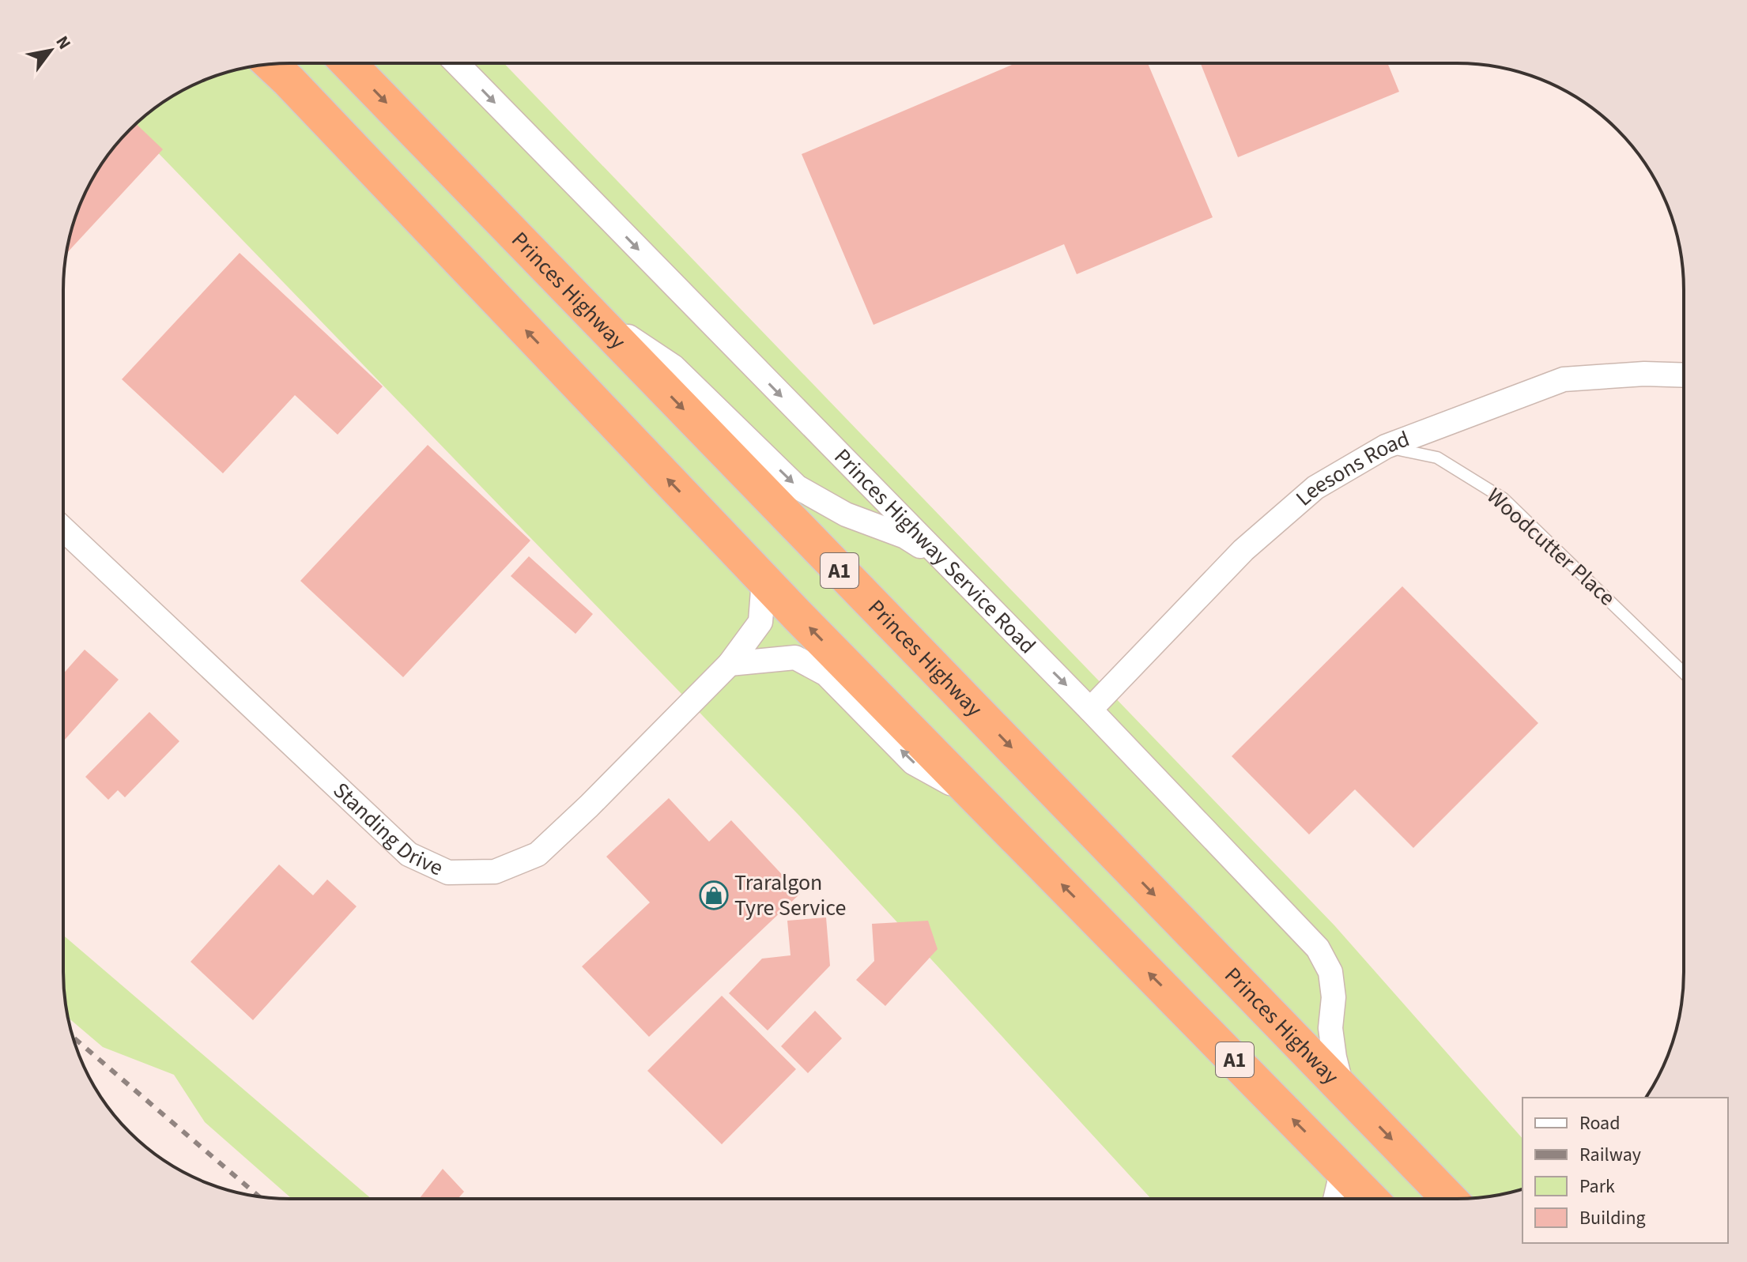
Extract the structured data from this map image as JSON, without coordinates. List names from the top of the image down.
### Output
{
  "streets": {
    "highway": ["Princes Highway", "A1"],
    "street": ["Leesons Road", "Princes Highway Service Road", "Standing Drive"],
    "lane": ["Woodcutter Place"]
  },
  "crossings": [
    ["Princes Highway", "Princes Highway Service Road"],
    ["Leesons Road", "Woodcutter Place"],
    ["Leesons Road", "Princes Highway Service Road"],
    ["A1", "Standing Drive"]
  ],
  "places": {
    "shop": ["Traralgon Tyre Service"]
  },
  "legend": [
    "Road",
    "Railway",
    "Park",
    "Building"
  ],
  "north": "top right"
}
